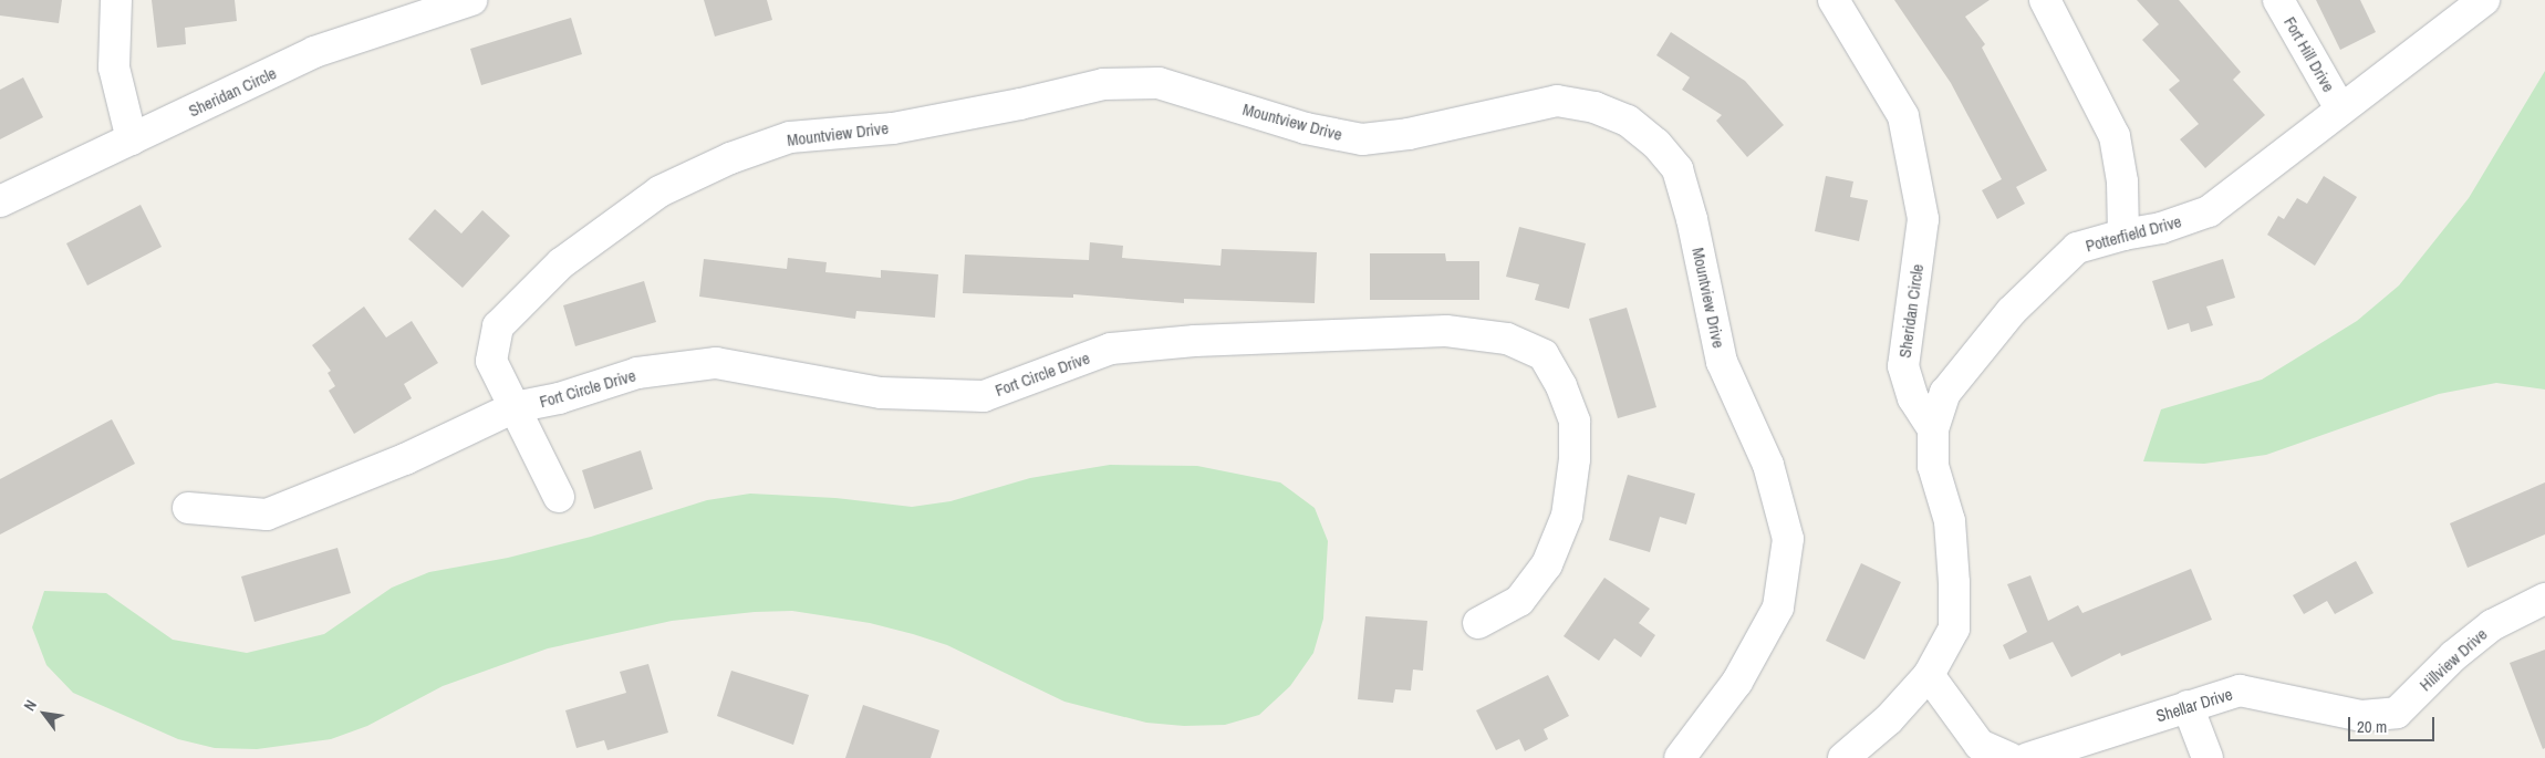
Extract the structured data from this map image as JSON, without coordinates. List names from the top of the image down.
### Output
{
  "streets": {
    "street": [
      "Fort Hill Drive",
      "Sheridan Circle",
      "Mountview Drive",
      "Potterfield Drive",
      "Fort Circle Drive",
      "Hillview Drive",
      "Shellar Drive"
    ]
  },
  "crossings": [
    ["Fort Hill Drive", "Potterfield Drive"],
    ["Sheridan Circle", "Potterfield Drive"],
    ["Mountview Drive", "Fort Circle Drive"],
    ["Hillview Drive", "Shellar Drive"]
  ],
  "scale_bar": "20 m",
  "north": "top left"
}
